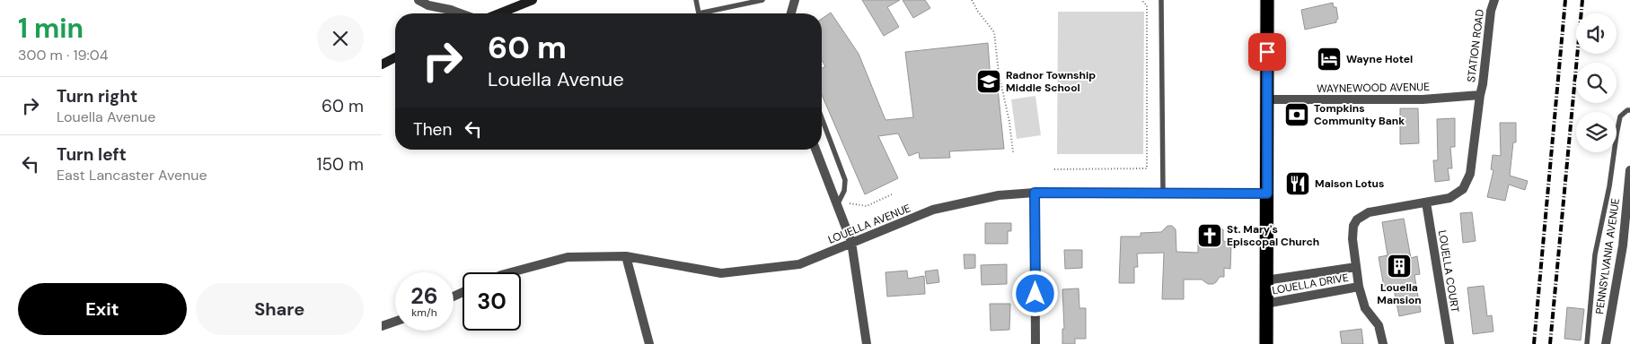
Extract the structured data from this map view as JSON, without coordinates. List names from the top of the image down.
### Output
{
  "streets": {
    "street": [
      "STATION ROAD",
      "WAYNEWOOD AVENUE",
      "LOUELLA AVENUE",
      "PENNSYLVANIA AVENUE",
      "LOUELLA COURT",
      "LOUELLA DRIVE"
    ]
  },
  "crossings": [
    ["STATION ROAD", "WAYNEWOOD AVENUE"]
  ],
  "places": {
    "hotel": ["Wayne Hotel"],
    "school or university": ["Radnor Township Middle School"],
    "bank": ["Tompkins Community Bank"],
    "restaurant": ["Maison Lotus"],
    "church": ["St. Mary's Episcopal Church"],
    "building": ["Louella Mansion"]
  },
  "page": {
    "heading": ["1 min", "300 m · 19:04"],
    "turn": ["60 m", "Louella Avenue"],
    "list": [
      {
        "name": "Turn right",
        "note": "Louella Avenue",
        "value": "60 m"
      },
      {
        "name": "Turn left",
        "note": "East Lancaster Avenue",
        "value": "150 m"
      }
    ],
    "then": "Then",
    "speed": "26 km/h",
    "limit": "30",
    "buttons": ["Exit", "Share"]
  }
}
